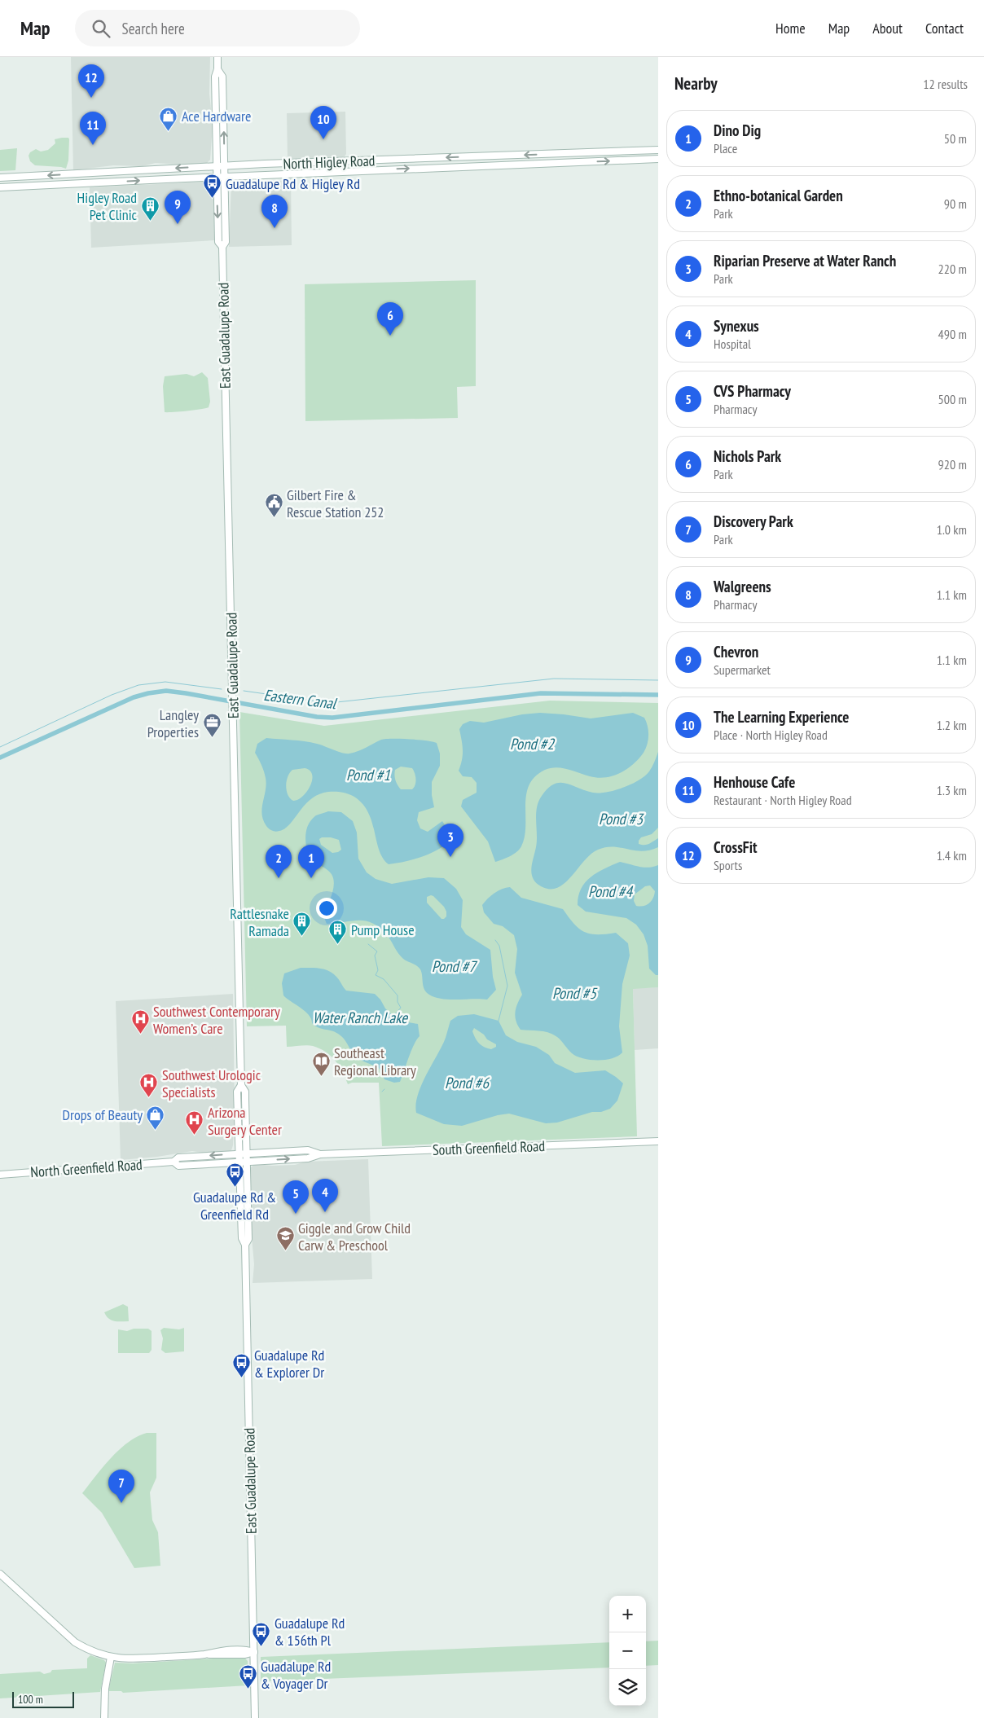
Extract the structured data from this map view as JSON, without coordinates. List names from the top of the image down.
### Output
{
  "streets": {
    "main road": [
      "North Higley Road",
      "East Guadalupe Road",
      "South Greenfield Road",
      "North Greenfield Road"
    ]
  },
  "crossings": [
    ["North Higley Road", "East Guadalupe Road"],
    ["East Guadalupe Road", "South Greenfield Road"],
    ["East Guadalupe Road", "North Greenfield Road"],
    ["South Greenfield Road", "North Greenfield Road"]
  ],
  "water": [
    "Eastern Canal",
    "Pond #2",
    "Pond #1",
    "Pond #3",
    "Pond #4",
    "Pond #7",
    "Pond #5",
    "Water Ranch Lake",
    "Pond #6"
  ],
  "places": {
    "shop": ["Ace Hardware", "Drops of Beauty"],
    "bus stop": [
      "Guadalupe Rd & Higley Rd",
      "Guadalupe Rd & Greenfield Rd",
      "Guadalupe Rd & Explorer Dr",
      "Guadalupe Rd & 156th Pl",
      "Guadalupe Rd & Voyager Dr"
    ],
    "building": ["Higley Road Pet Clinic", "Rattlesnake Ramada", "Pump House"],
    "public building": ["Gilbert Fire & Rescue Station 252"],
    "office": ["Langley Properties"],
    "hospital": ["Southwest Contemporary Women’s Care", "Southwest Urologic Specialists", "Arizona Surgery Center"],
    "library": ["Southeast Regional Library"],
    "school or university": ["Giggle and Grow Child Carw & Preschool"]
  },
  "scale_bar": "100 m",
  "page": {
    "header": "Map",
    "search": "Search here",
    "nav": [
      "Home",
      "Map",
      "About",
      "Contact"
    ],
    "heading": ["Nearby", "12 results"],
    "pins": [
      "12",
      "10",
      "11",
      "9",
      "8",
      "6",
      "3",
      "1",
      "2",
      "4",
      "5",
      "7"
    ],
    "list": [
      {
        "mark": "1",
        "name": "Dino Dig",
        "note": "Place",
        "value": "50 m"
      },
      {
        "mark": "2",
        "name": "Ethno-botanical Garden",
        "note": "Park",
        "value": "90 m"
      },
      {
        "mark": "3",
        "name": "Riparian Preserve at Water Ranch",
        "note": "Park",
        "value": "220 m"
      },
      {
        "mark": "4",
        "name": "Synexus",
        "note": "Hospital",
        "value": "490 m"
      },
      {
        "mark": "5",
        "name": "CVS Pharmacy",
        "note": "Pharmacy",
        "value": "500 m"
      },
      {
        "mark": "6",
        "name": "Nichols Park",
        "note": "Park",
        "value": "920 m"
      },
      {
        "mark": "7",
        "name": "Discovery Park",
        "note": "Park",
        "value": "1.0 km"
      },
      {
        "mark": "8",
        "name": "Walgreens",
        "note": "Pharmacy",
        "value": "1.1 km"
      },
      {
        "mark": "9",
        "name": "Chevron",
        "note": "Supermarket",
        "value": "1.1 km"
      },
      {
        "mark": "10",
        "name": "The Learning Experience",
        "note": "Place · North Higley Road",
        "value": "1.2 km"
      },
      {
        "mark": "11",
        "name": "Henhouse Cafe",
        "note": "Restaurant · North Higley Road",
        "value": "1.3 km"
      },
      {
        "mark": "12",
        "name": "CrossFit",
        "note": "Sports",
        "value": "1.4 km"
      }
    ],
    "map_buttons": ["+", "−"],
    "scale": "100 m"
  }
}
